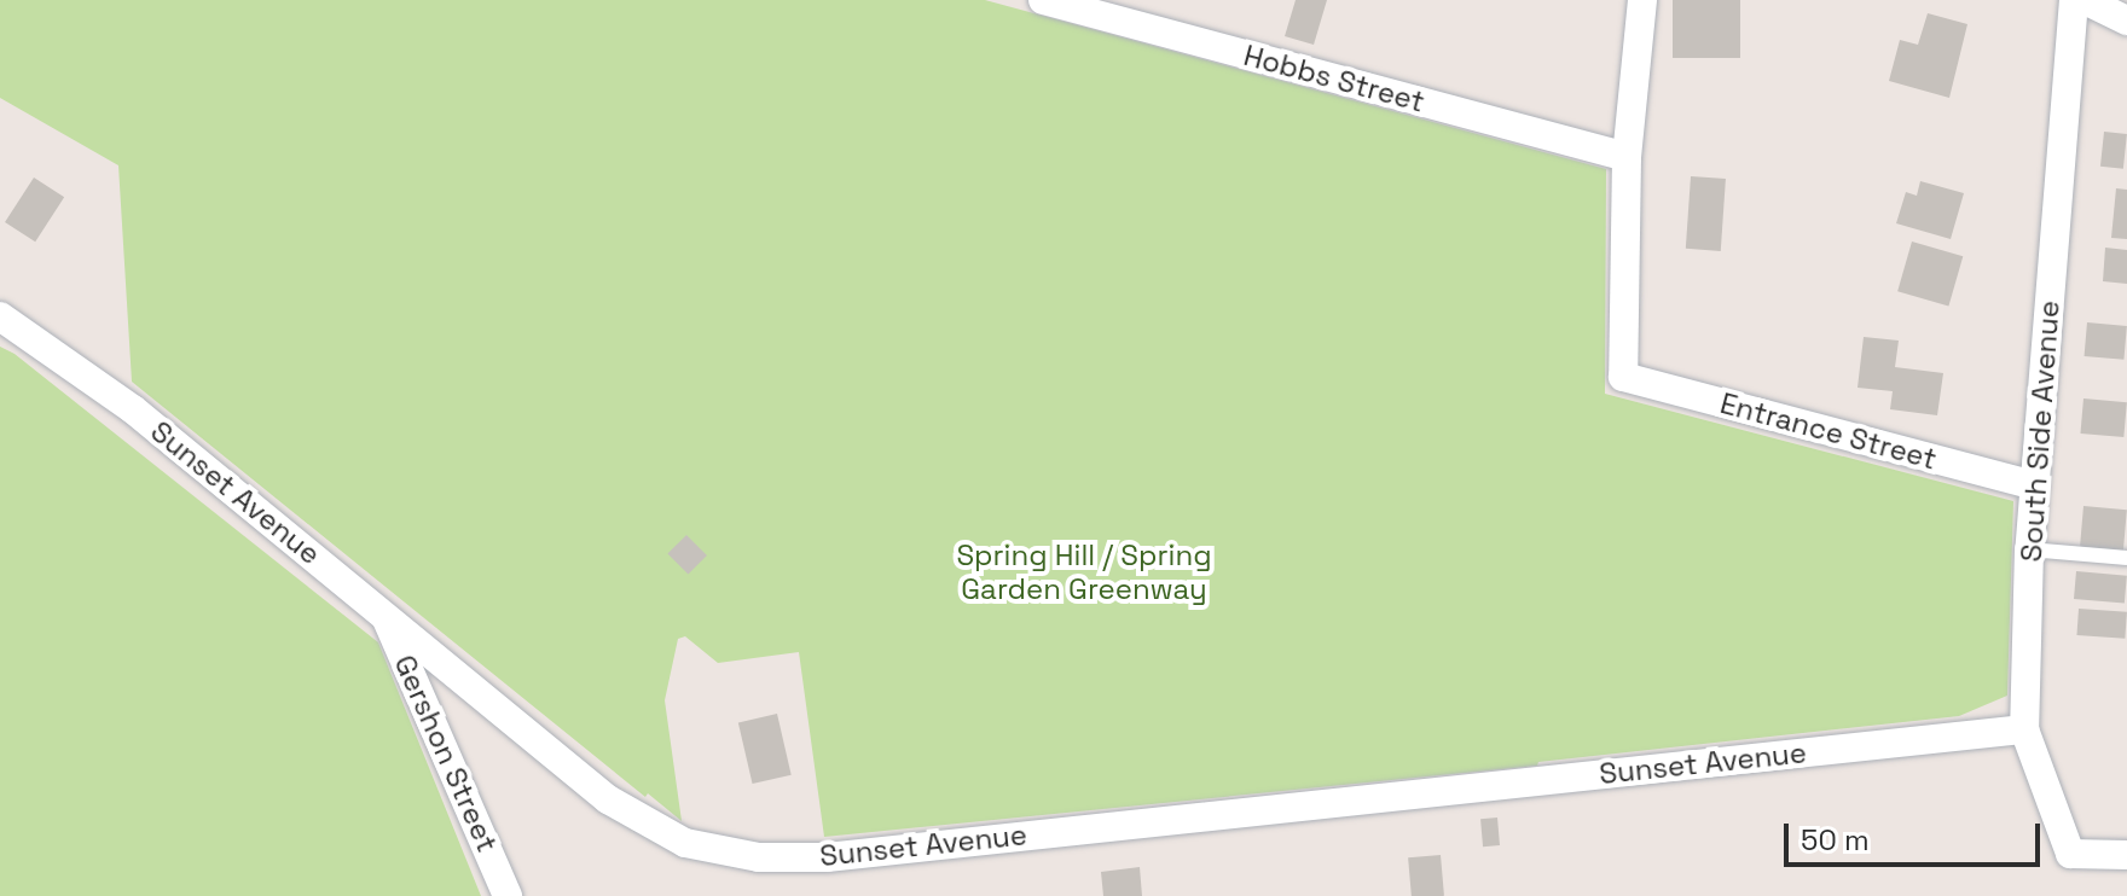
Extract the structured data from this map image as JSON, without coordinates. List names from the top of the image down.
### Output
{
  "streets": {
    "street": [
      "Hobbs Street",
      "Entrance Street",
      "South Side Avenue",
      "Sunset Avenue",
      "Gershon Street"
    ]
  },
  "crossings": [
    ["Hobbs Street", "Entrance Street"],
    ["Entrance Street", "South Side Avenue"],
    ["South Side Avenue", "Sunset Avenue"],
    ["Sunset Avenue", "Gershon Street"]
  ],
  "parks": ["Spring Hill / Spring Garden Greenway"],
  "scale_bar": "50 m"
}
